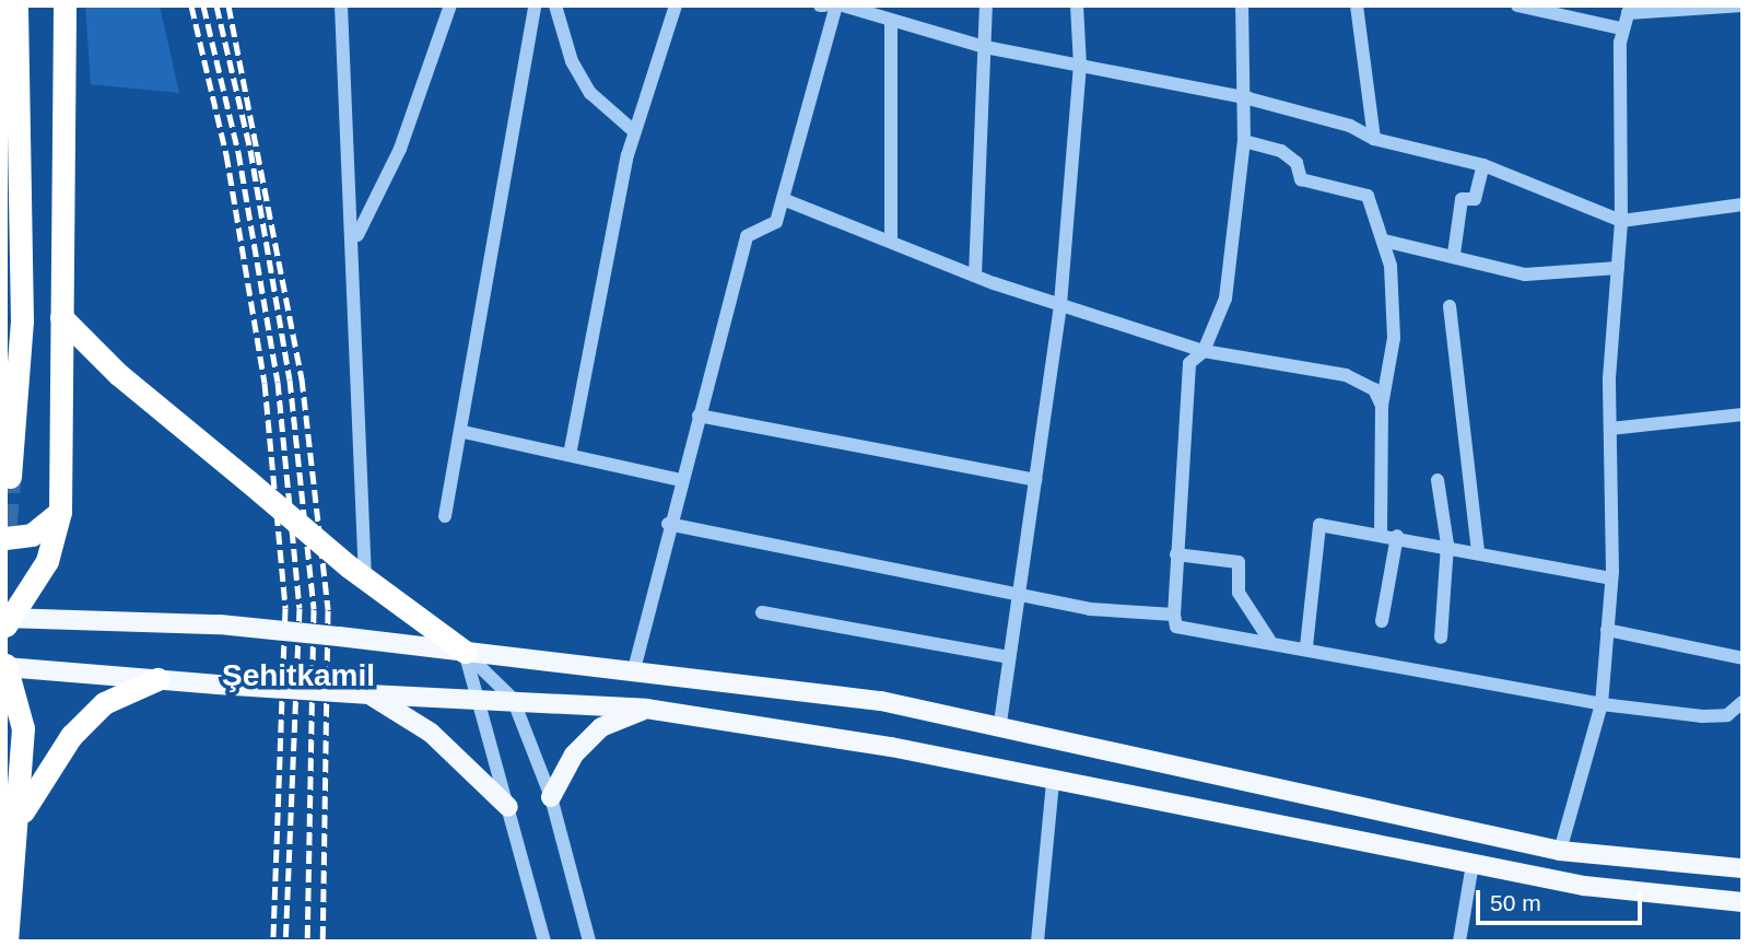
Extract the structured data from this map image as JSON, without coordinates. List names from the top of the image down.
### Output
{
  "districts": ["Şehitkamil"],
  "scale_bar": "50 m"
}
